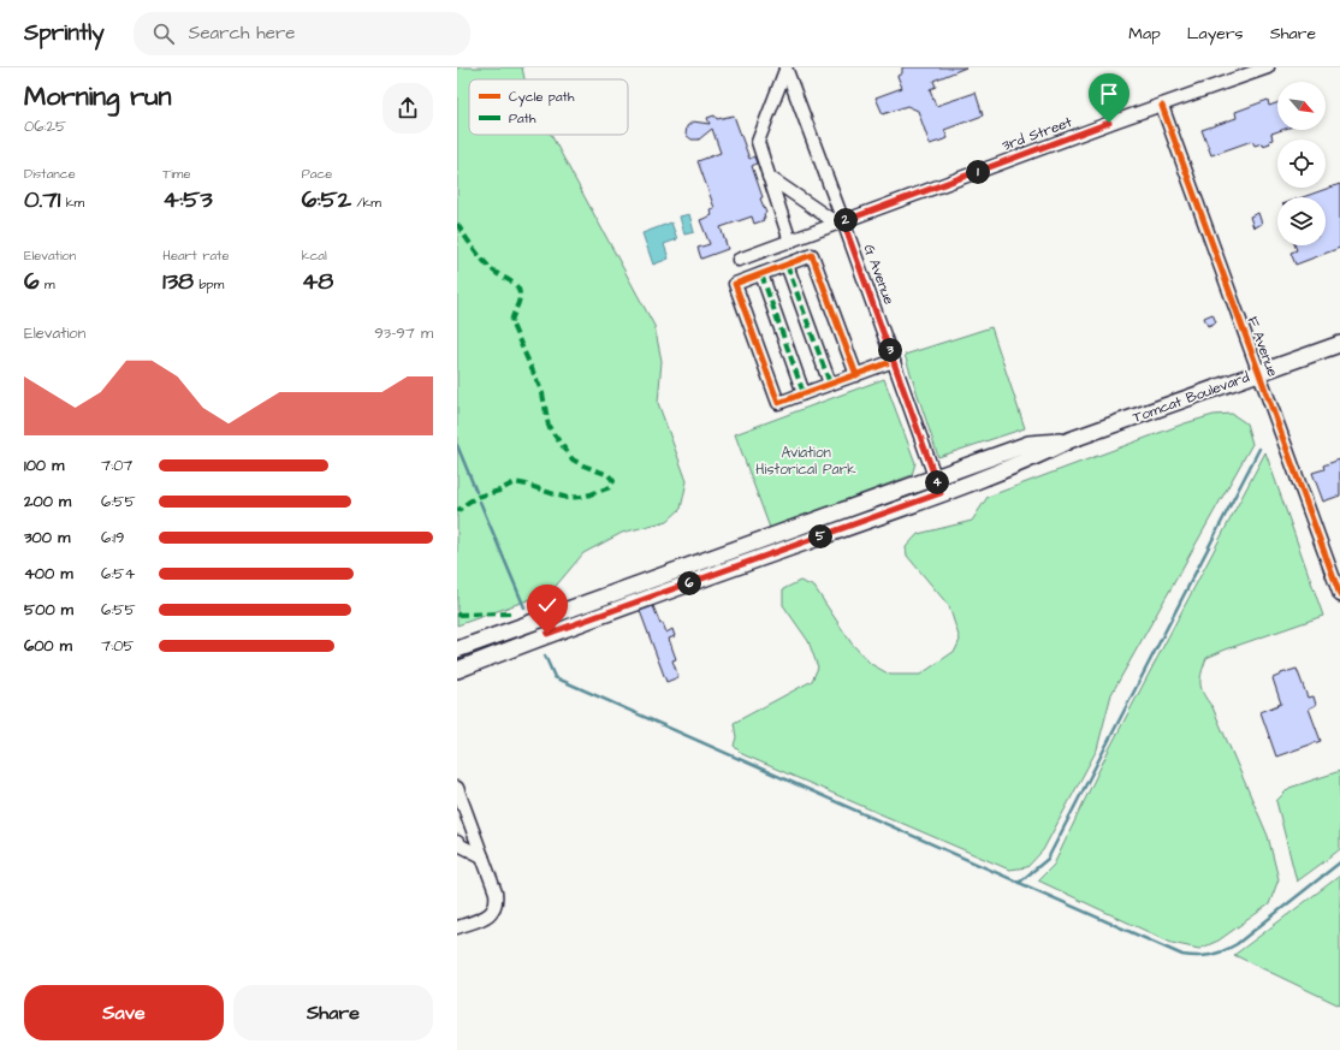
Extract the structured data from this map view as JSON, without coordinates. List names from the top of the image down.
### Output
{
  "streets": {
    "main road": ["Tomcat Boulevard"],
    "street": ["3rd Street", "G Avenue", "F Avenue"]
  },
  "crossings": [
    ["3rd Street", "G Avenue"],
    ["3rd Street", "F Avenue"],
    ["G Avenue", "Tomcat Boulevard"],
    ["F Avenue", "Tomcat Boulevard"]
  ],
  "parks": ["Aviation Historical Park"],
  "legend": ["Cycle path", "Path"],
  "north": "bottom right",
  "page": {
    "header": "Sprintly",
    "search": "Search here",
    "nav": ["Map", "Layers", "Share"],
    "heading": ["Morning run", "06:25"],
    "stats": [
      ["Distance", "0.71 km"],
      ["Time", "4:53"],
      ["Pace", "6:52 /km"],
      ["Elevation", "6 m"],
      ["Heart rate", "138 bpm"],
      ["kcal", "48"]
    ],
    "pins": [
      "1",
      "2",
      "3",
      "4",
      "5",
      "6"
    ],
    "chart": ["Elevation", "93–97 m"],
    "list": [
      {
        "name": "100 m",
        "note": "7:07"
      },
      {
        "name": "200 m",
        "note": "6:55"
      },
      {
        "name": "300 m",
        "note": "6:19"
      },
      {
        "name": "400 m",
        "note": "6:54"
      },
      {
        "name": "500 m",
        "note": "6:55"
      },
      {
        "name": "600 m",
        "note": "7:05"
      }
    ],
    "buttons": ["Save", "Share"]
  }
}
